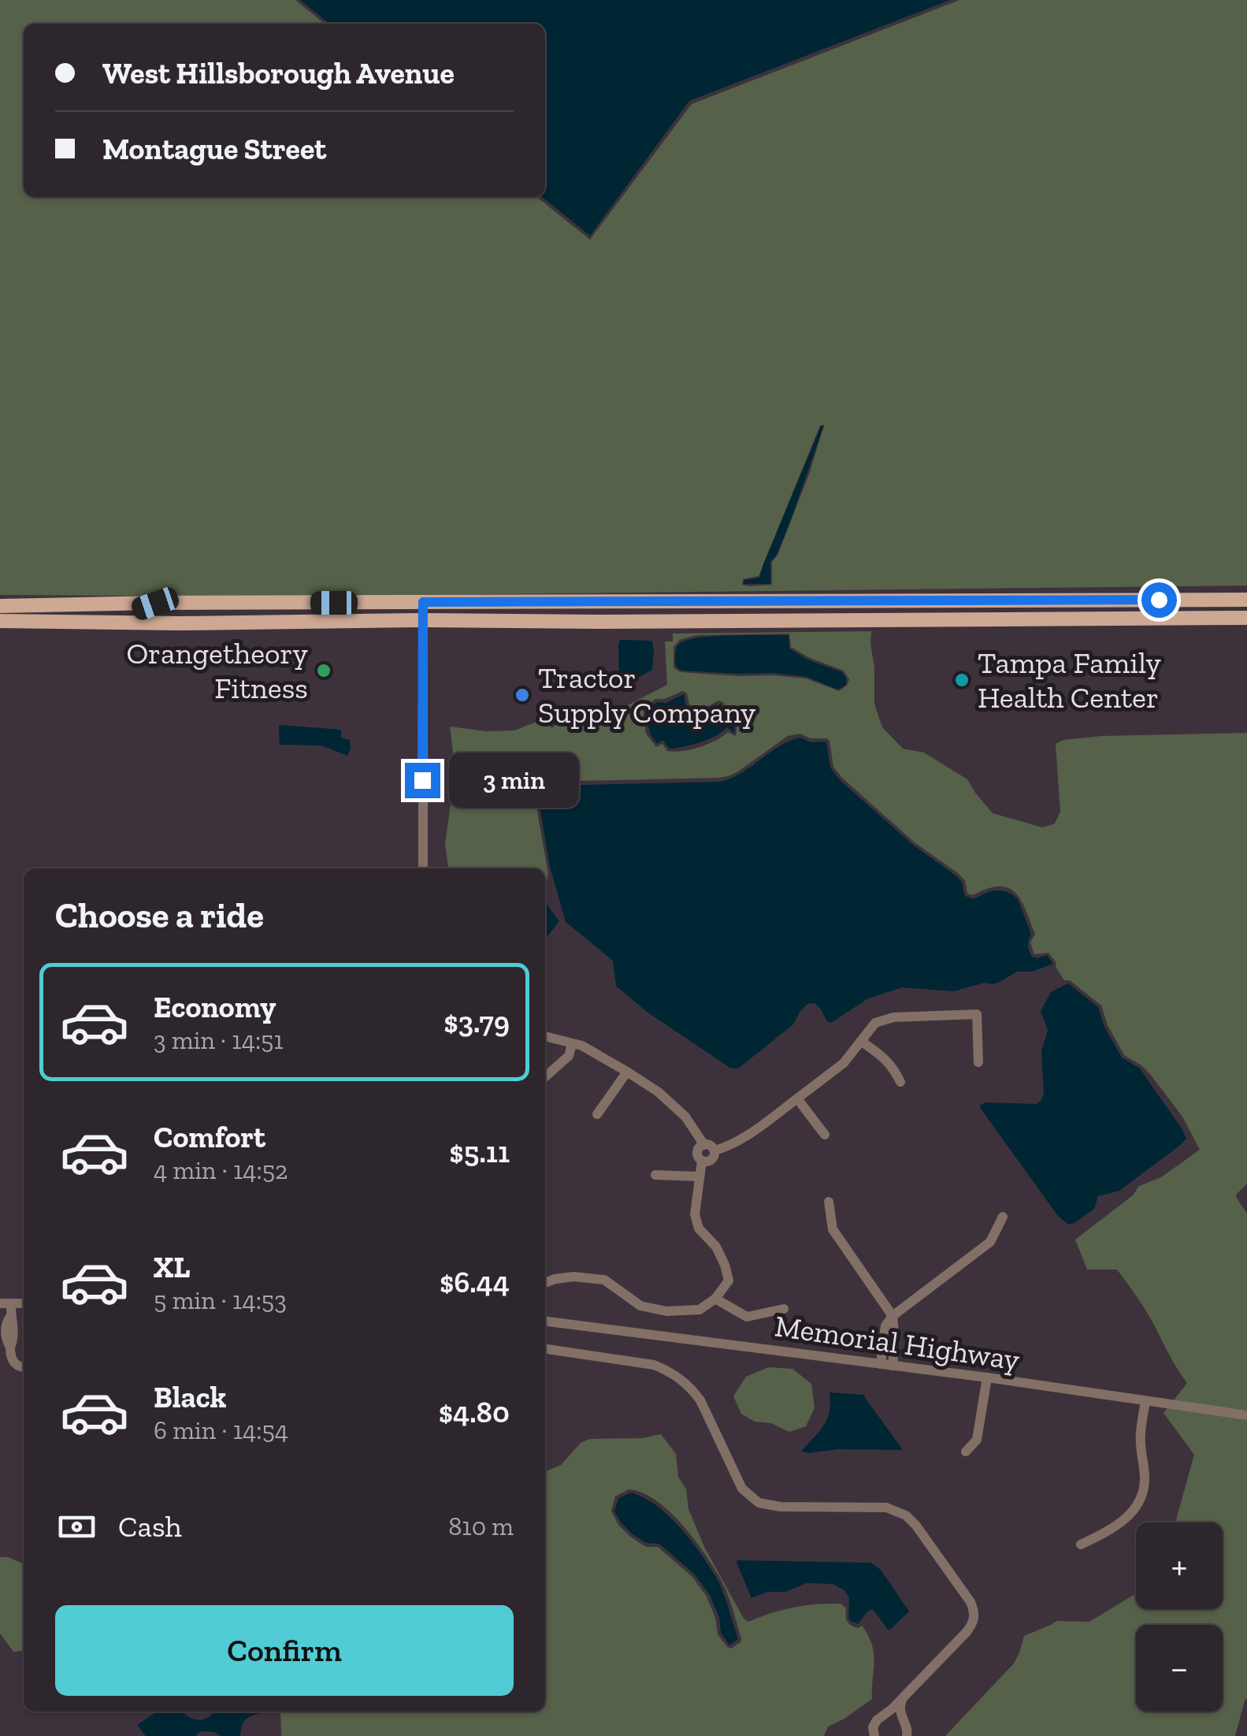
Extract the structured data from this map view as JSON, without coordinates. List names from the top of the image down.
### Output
{
  "streets": {
    "street": ["Memorial Highway"]
  },
  "places": ["Orangetheory Fitness", "Tampa Family Health Center", "Tractor Supply Company"],
  "page": {
    "banner": ["West Hillsborough Avenue", "Montague Street"],
    "bubble": "3 min",
    "heading": "Choose a ride",
    "list": [
      {
        "name": "Economy",
        "note": "3 min · 14:51",
        "value": "$3.79"
      },
      {
        "name": "Comfort",
        "note": "4 min · 14:52",
        "value": "$5.11"
      },
      {
        "name": "XL",
        "note": "5 min · 14:53",
        "value": "$6.44"
      },
      {
        "name": "Black",
        "note": "6 min · 14:54",
        "value": "$4.80"
      }
    ],
    "pay": ["Cash", "810 m"],
    "map_buttons": ["+", "−"],
    "buttons": "Confirm"
  }
}
